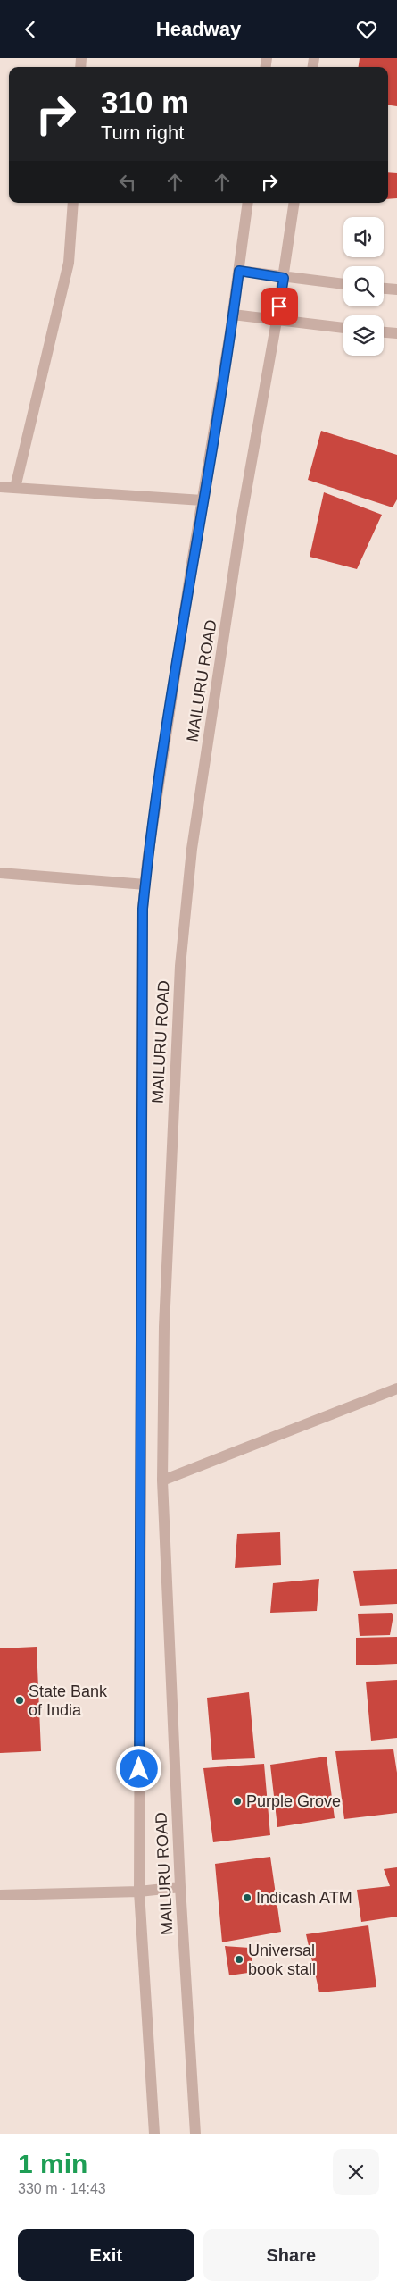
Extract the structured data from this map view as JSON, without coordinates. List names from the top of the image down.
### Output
{
  "streets": {
    "street": ["MAILURU ROAD"]
  },
  "places": [
    "State Bank of India",
    "Purple Grove",
    "Indicash ATM",
    "Universal book stall"
  ],
  "page": {
    "header": "Headway",
    "turn": ["310 m", "Turn right"],
    "heading": ["1 min", "330 m · 14:43"],
    "buttons": ["Exit", "Share"]
  }
}
